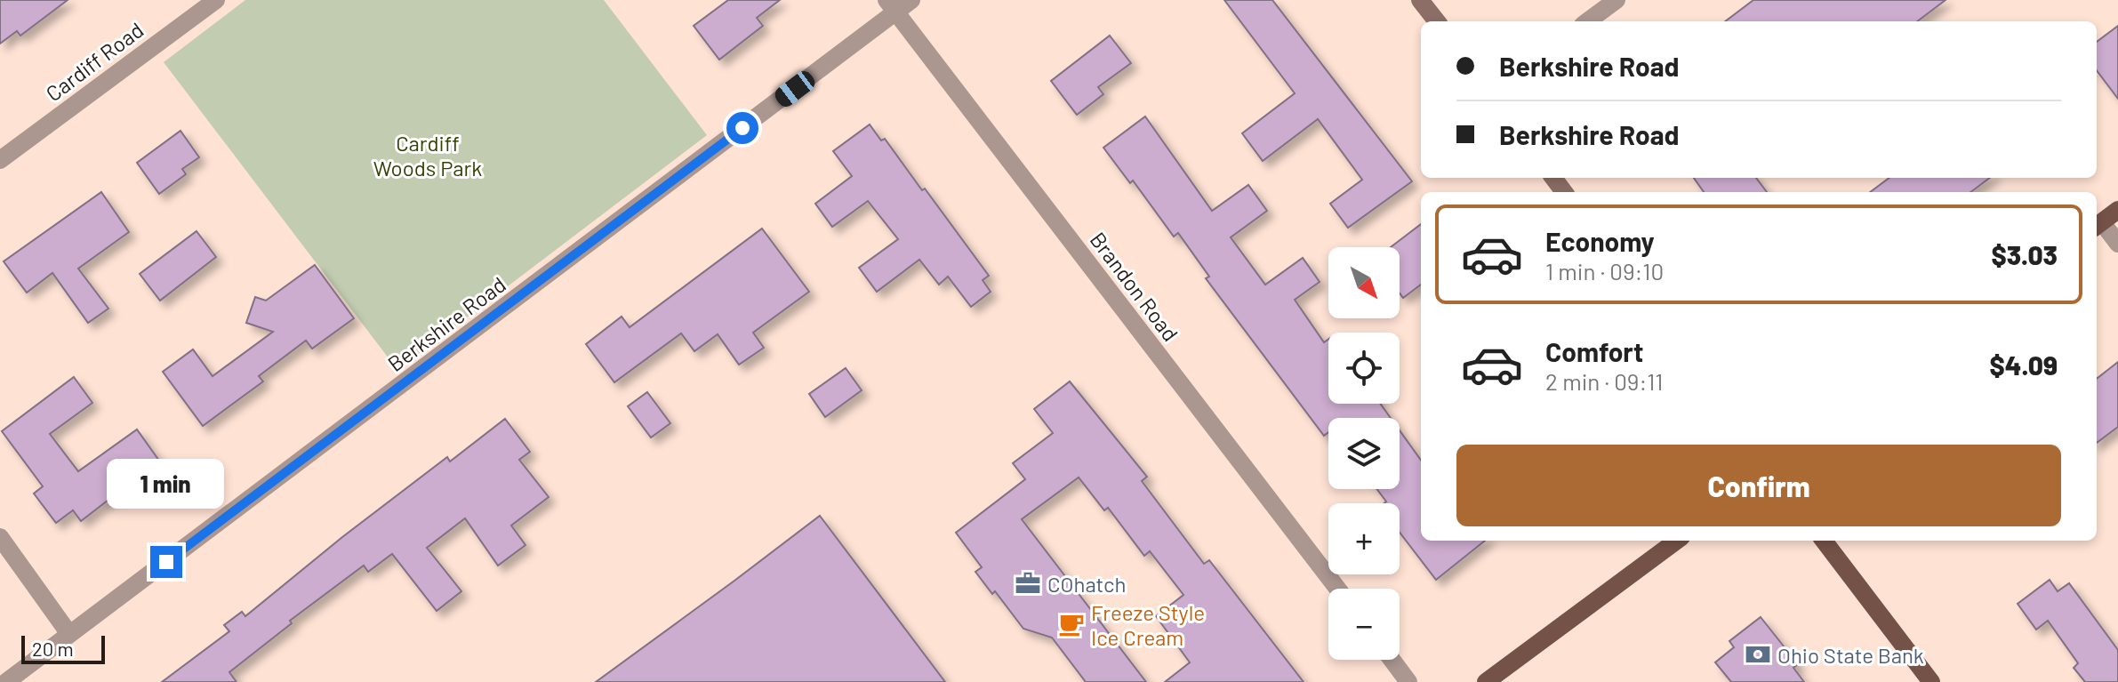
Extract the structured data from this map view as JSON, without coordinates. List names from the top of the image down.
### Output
{
  "streets": {
    "street": ["Cardiff Road", "Brandon Road", "Berkshire Road"]
  },
  "crossings": [
    ["Brandon Road", "Berkshire Road"]
  ],
  "parks": ["Cardiff Woods Park"],
  "places": {
    "office": ["COhatch"],
    "cafe": ["Freeze Style Ice Cream"],
    "bank": ["Ohio State Bank"]
  },
  "scale_bar": "20 m",
  "north": "bottom right",
  "page": {
    "banner": ["Berkshire Road", "Berkshire Road"],
    "list": [
      {
        "name": "Economy",
        "note": "1 min · 09:10",
        "value": "$3.03"
      },
      {
        "name": "Comfort",
        "note": "2 min · 09:11",
        "value": "$4.09"
      }
    ],
    "map_buttons": ["+", "−"],
    "buttons": "Confirm",
    "bubble": "1 min",
    "scale": "20 m"
  }
}
